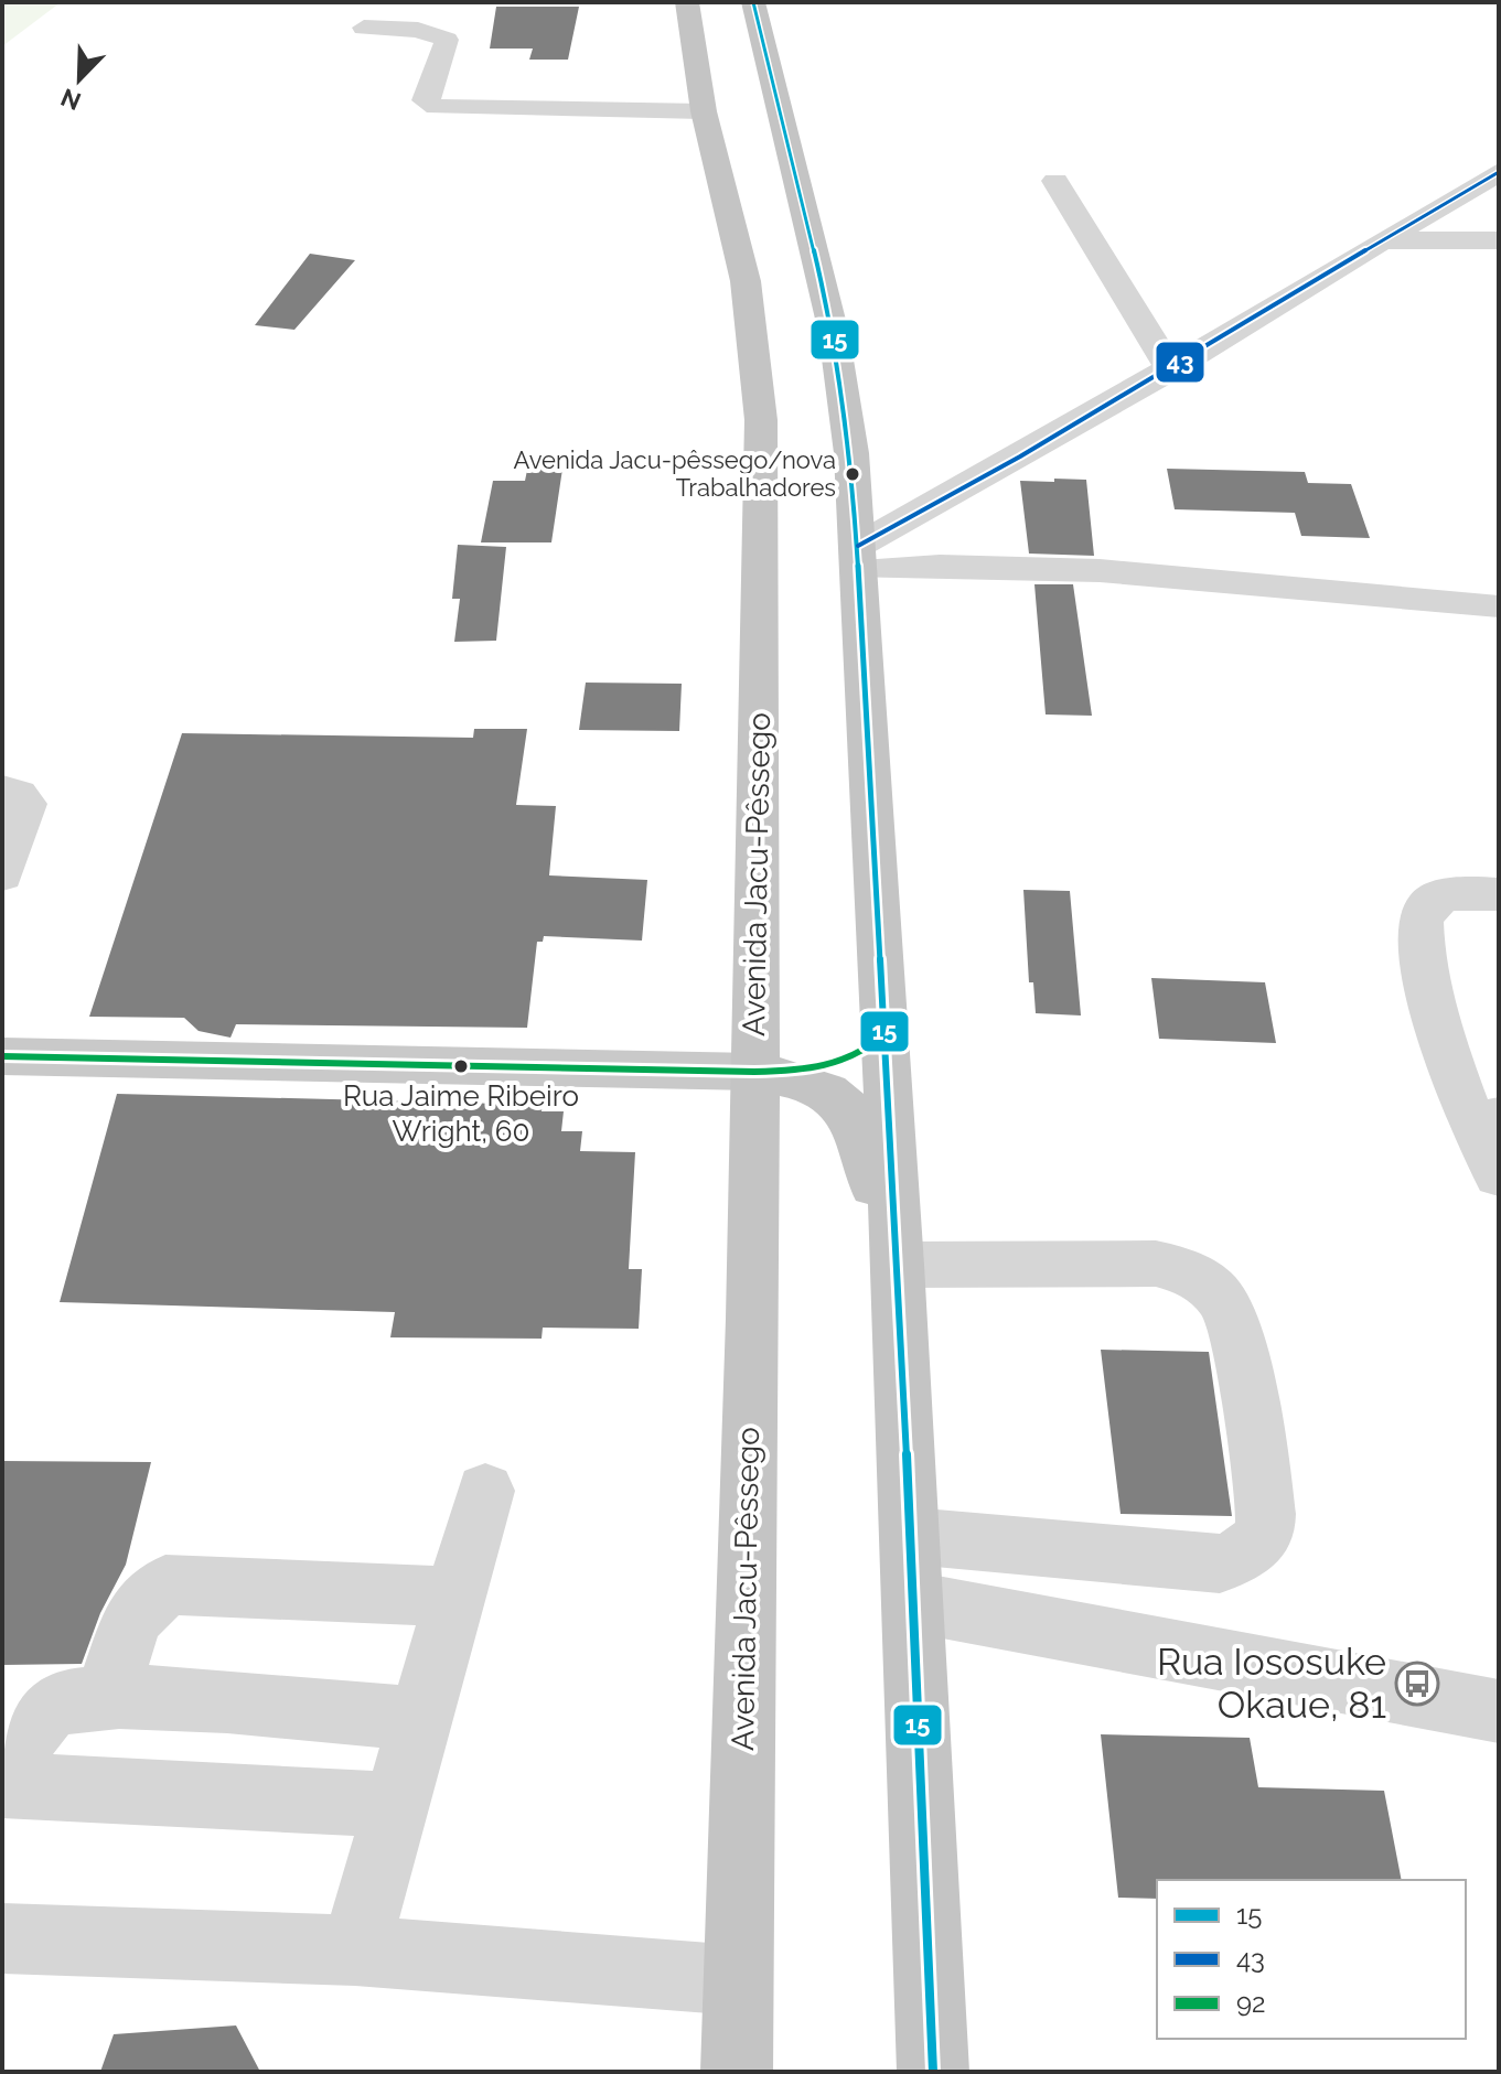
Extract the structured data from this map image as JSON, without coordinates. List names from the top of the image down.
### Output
{
  "streets": {
    "highway": ["Avenida Jacu-Pêssego"]
  },
  "places": {
    "other": ["Avenida Jacu-pêssego/nova Trabalhadores", "Rua Jaime Ribeiro Wright, 60"],
    "bus stop": ["Rua Iososuke Okaue, 81"]
  },
  "lines": ["transit line 15", "transit line 43", "transit line 92"],
  "legend": ["15", "43", "92"],
  "north": "bottom left"
}
